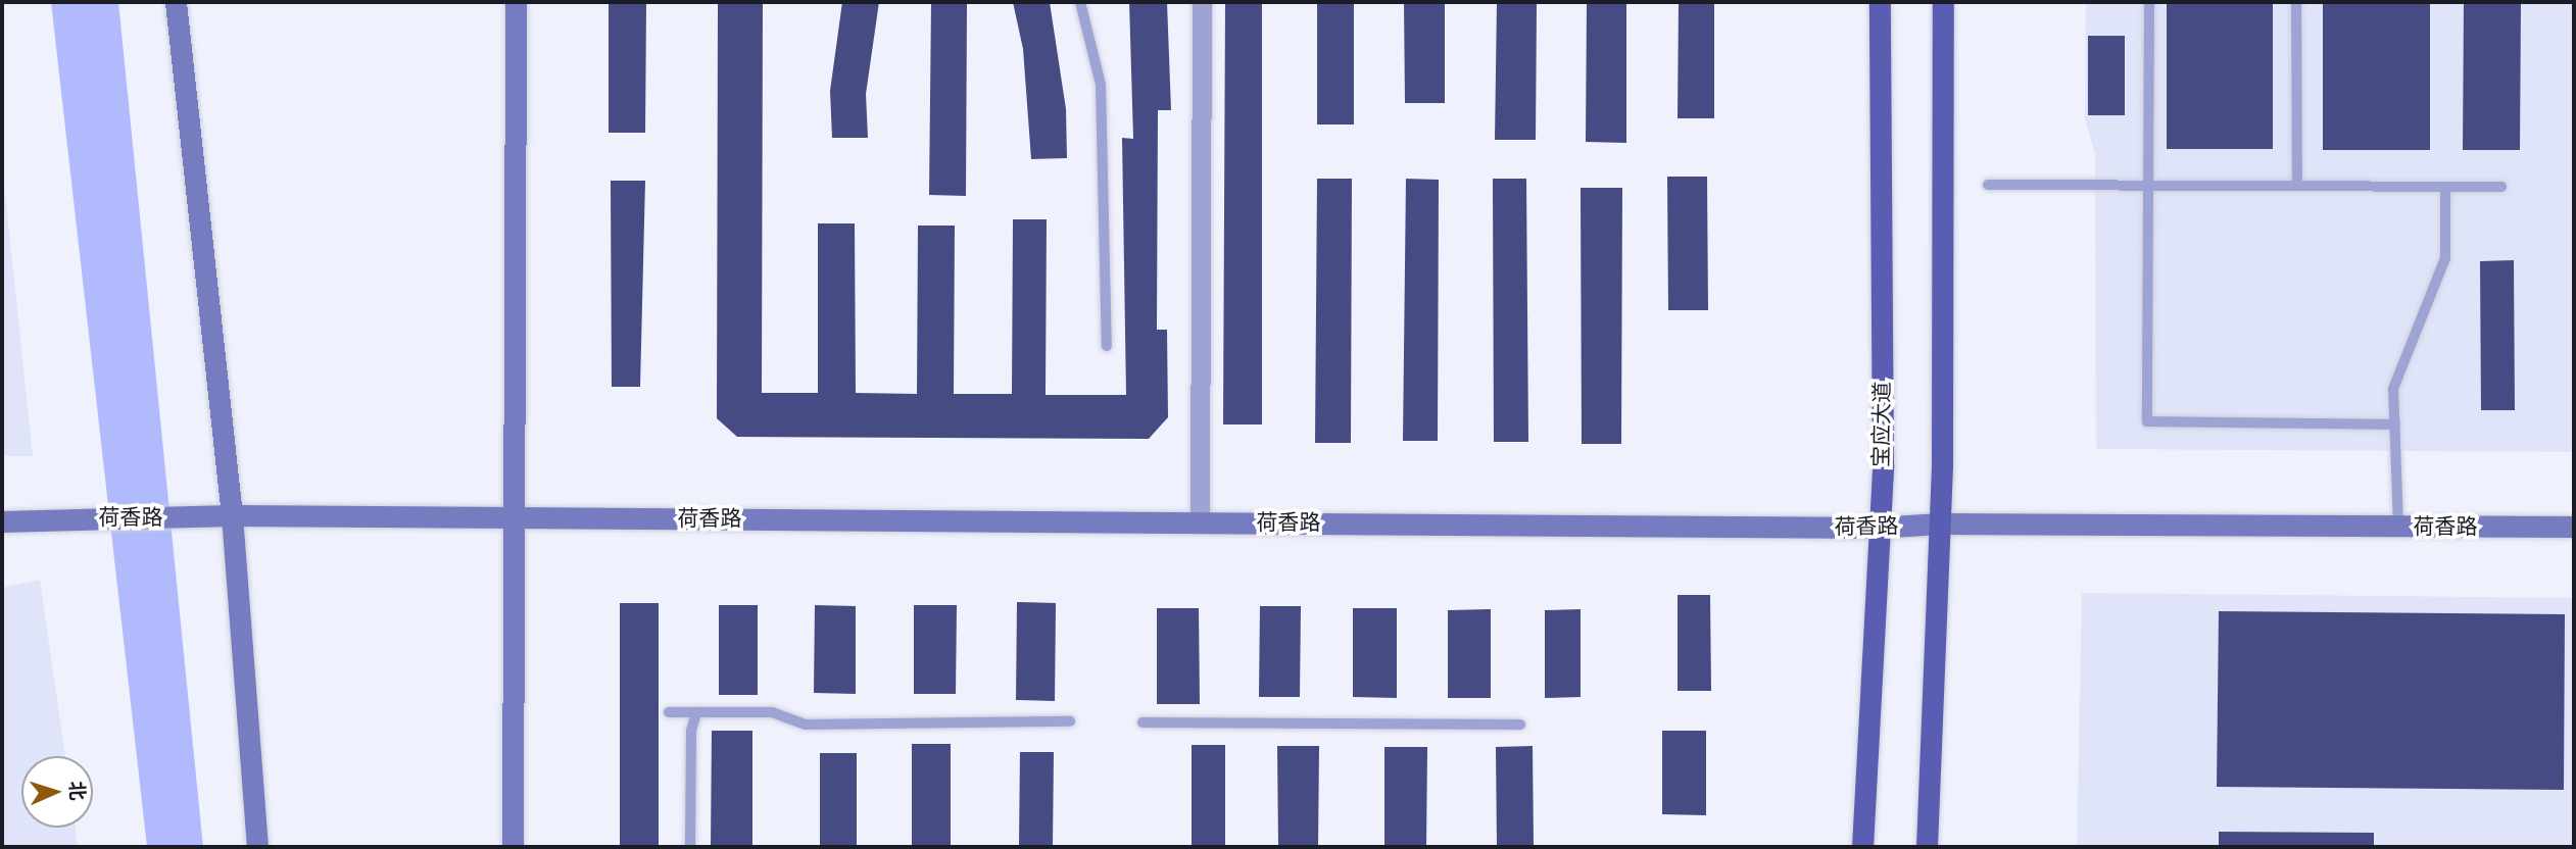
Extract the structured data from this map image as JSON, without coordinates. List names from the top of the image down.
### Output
{
  "streets": {
    "main road": ["宝应大道"],
    "street": ["荷香路"]
  },
  "crossings": [
    ["宝应大道", "荷香路"]
  ],
  "north": "right"
}
